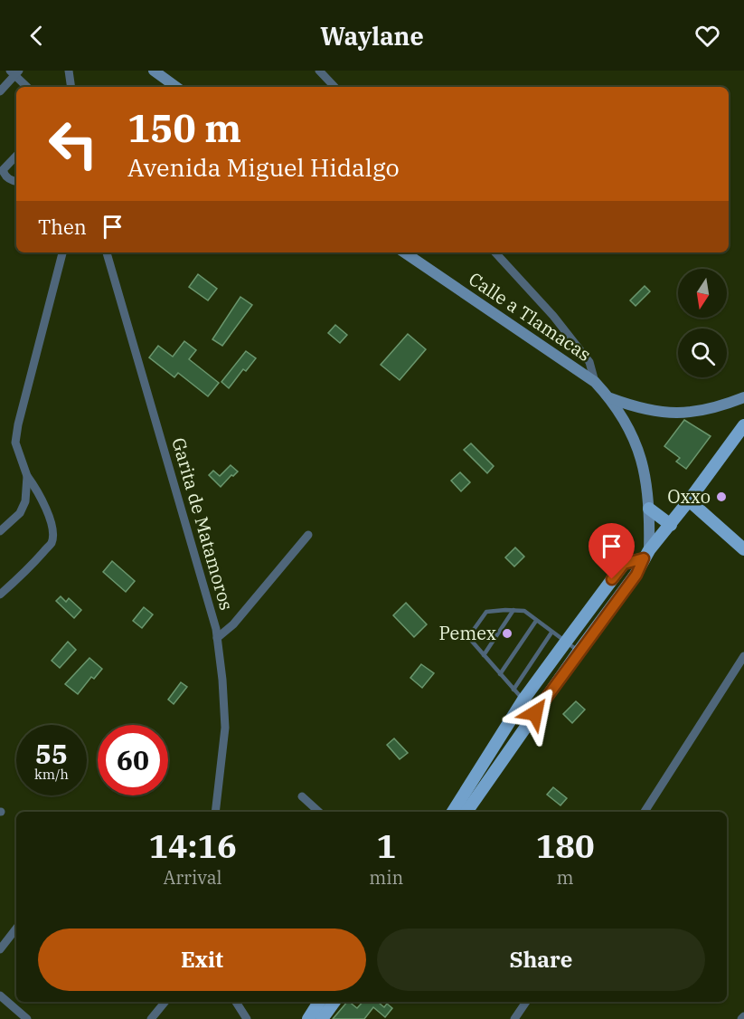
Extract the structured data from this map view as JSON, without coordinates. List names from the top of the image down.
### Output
{
  "streets": {
    "main road": ["Calle a Tlamacas"],
    "street": ["Garita de Matamoros"]
  },
  "places": ["Oxxo", "Pemex"],
  "north": "bottom",
  "page": {
    "header": "Waylane",
    "turn": ["150 m", "Avenida Miguel Hidalgo"],
    "then": "Then",
    "speed": "55 km/h",
    "limit": "60",
    "eta": [
      "14:16",
      "Arrival",
      "1",
      "min",
      "180",
      "m"
    ],
    "buttons": ["Exit", "Share"]
  }
}
